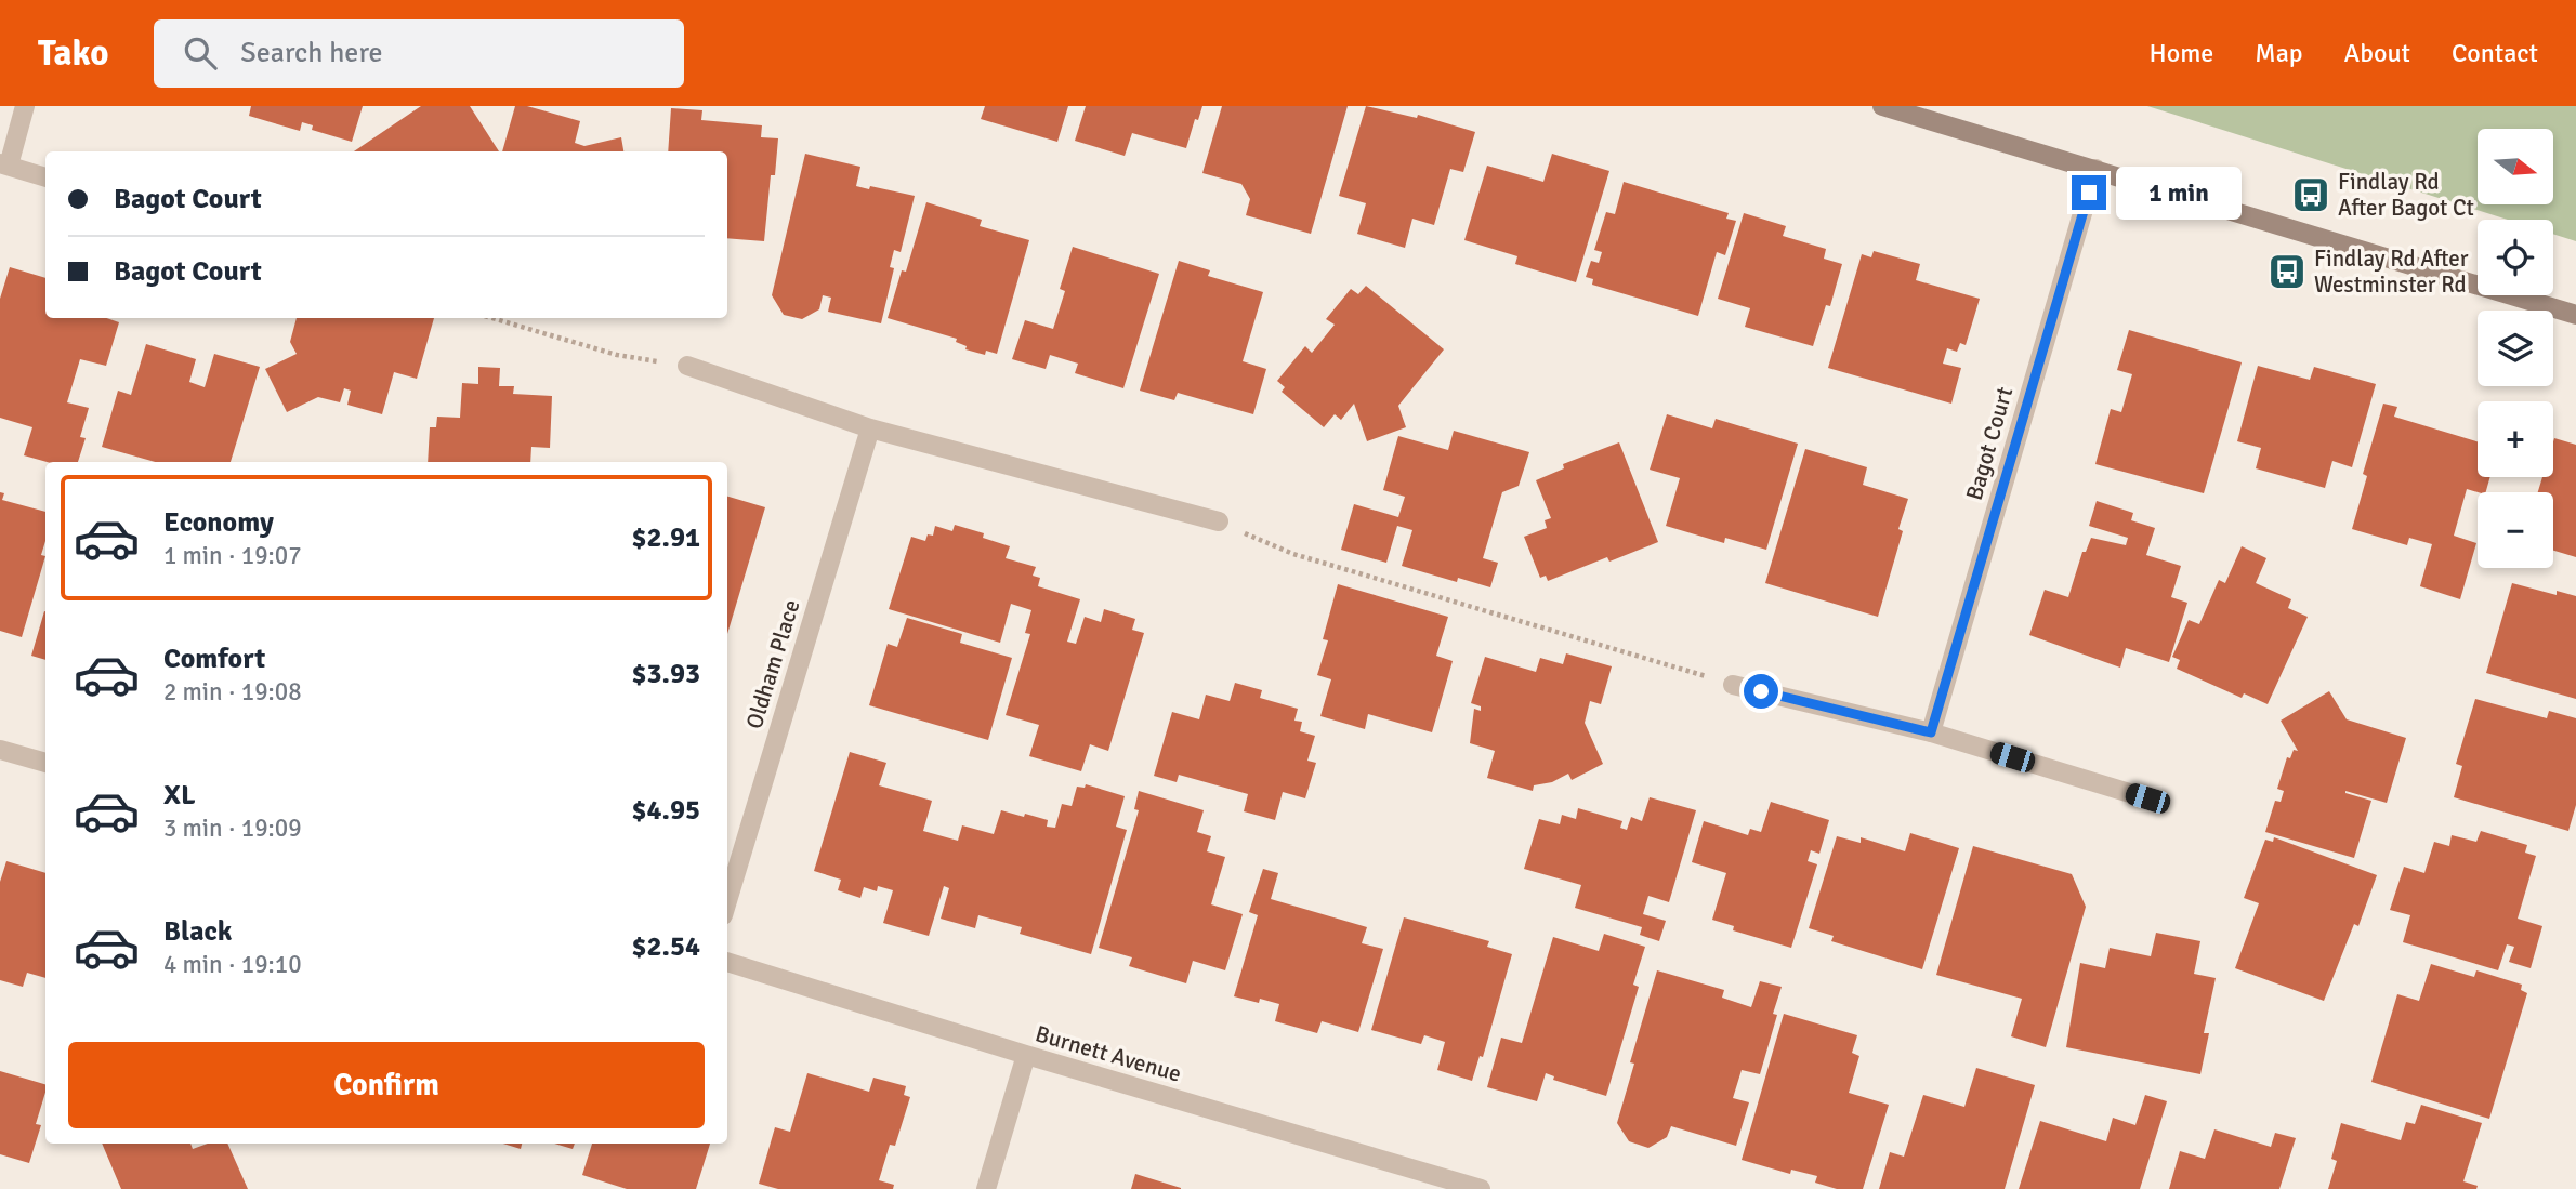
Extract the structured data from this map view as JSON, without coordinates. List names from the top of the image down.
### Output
{
  "streets": {
    "street": ["Bagot Court", "Oldham Place", "Burnett Avenue"]
  },
  "places": {
    "bus stop": ["Findlay Rd After Bagot Ct", "Findlay Rd After Westminster Rd"]
  },
  "north": "right",
  "page": {
    "header": "Tako",
    "search": "Search here",
    "nav": [
      "Home",
      "Map",
      "About",
      "Contact"
    ],
    "map_buttons": ["+", "−"],
    "banner": ["Bagot Court", "Bagot Court"],
    "bubble": "1 min",
    "list": [
      {
        "name": "Economy",
        "note": "1 min · 19:07",
        "value": "$2.91"
      },
      {
        "name": "Comfort",
        "note": "2 min · 19:08",
        "value": "$3.93"
      },
      {
        "name": "XL",
        "note": "3 min · 19:09",
        "value": "$4.95"
      },
      {
        "name": "Black",
        "note": "4 min · 19:10",
        "value": "$2.54"
      }
    ],
    "buttons": "Confirm"
  }
}
